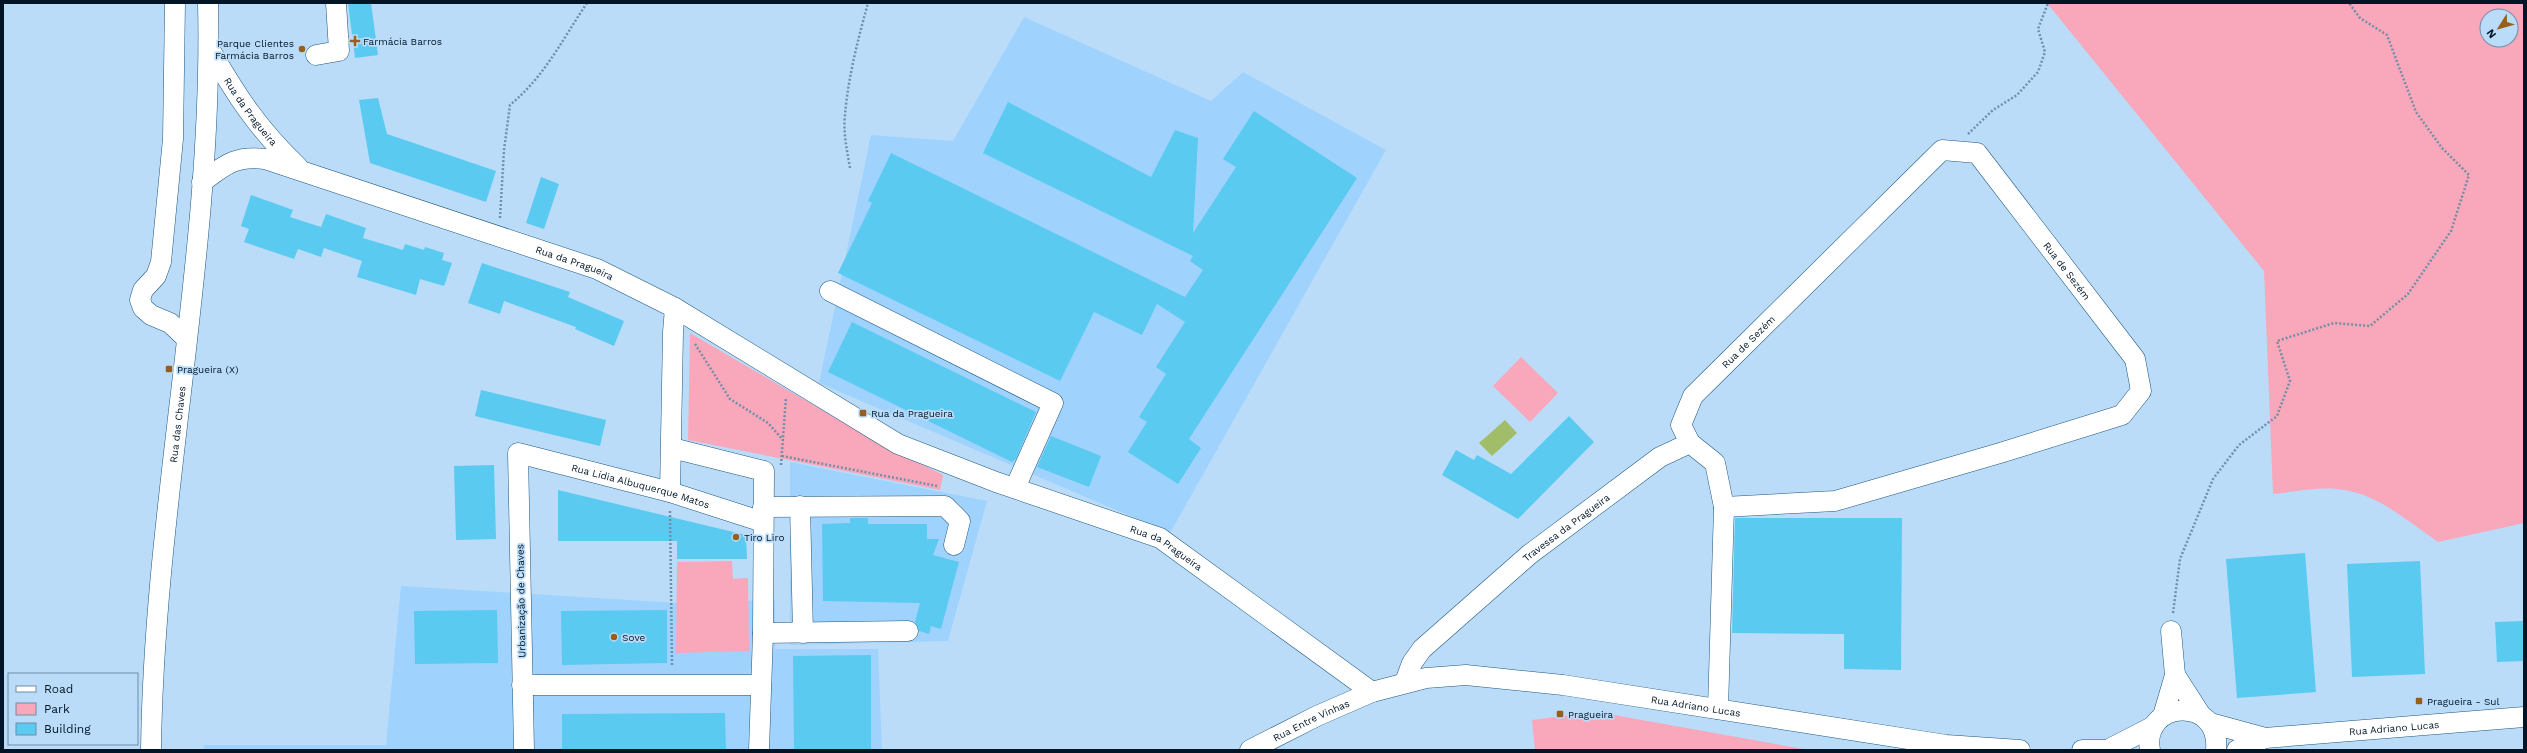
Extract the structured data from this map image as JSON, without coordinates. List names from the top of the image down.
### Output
{
  "streets": {
    "street": [
      "Rua da Pragueira",
      "Rua de Sezém",
      "Rua das Chaves",
      "Rua Lídia Albuquerque Matos",
      "Travessa da Pragueira",
      "Urbanização de Chaves",
      "Rua Adriano Lucas",
      "Rua Entre Vinhas"
    ]
  },
  "crossings": [
    ["Rua da Pragueira", "Rua das Chaves"],
    ["Rua da Pragueira", "Rua Adriano Lucas"],
    ["Rua da Pragueira", "Rua Entre Vinhas"],
    ["Rua de Sezém", "Travessa da Pragueira"],
    ["Rua Lídia Albuquerque Matos", "Urbanização de Chaves"],
    ["Travessa da Pragueira", "Rua Adriano Lucas"],
    ["Rua Adriano Lucas", "Rua Entre Vinhas"]
  ],
  "places": {
    "health": ["Farmácia Barros"],
    "other": ["Parque Clientes Farmácia Barros", "Tiro Liro", "Sove"],
    "transit": [
      "Pragueira (X)",
      "Rua da Pragueira",
      "Pragueira - Sul",
      "Pragueira"
    ]
  },
  "legend": ["Road", "Park", "Building"],
  "north": "bottom left"
}
